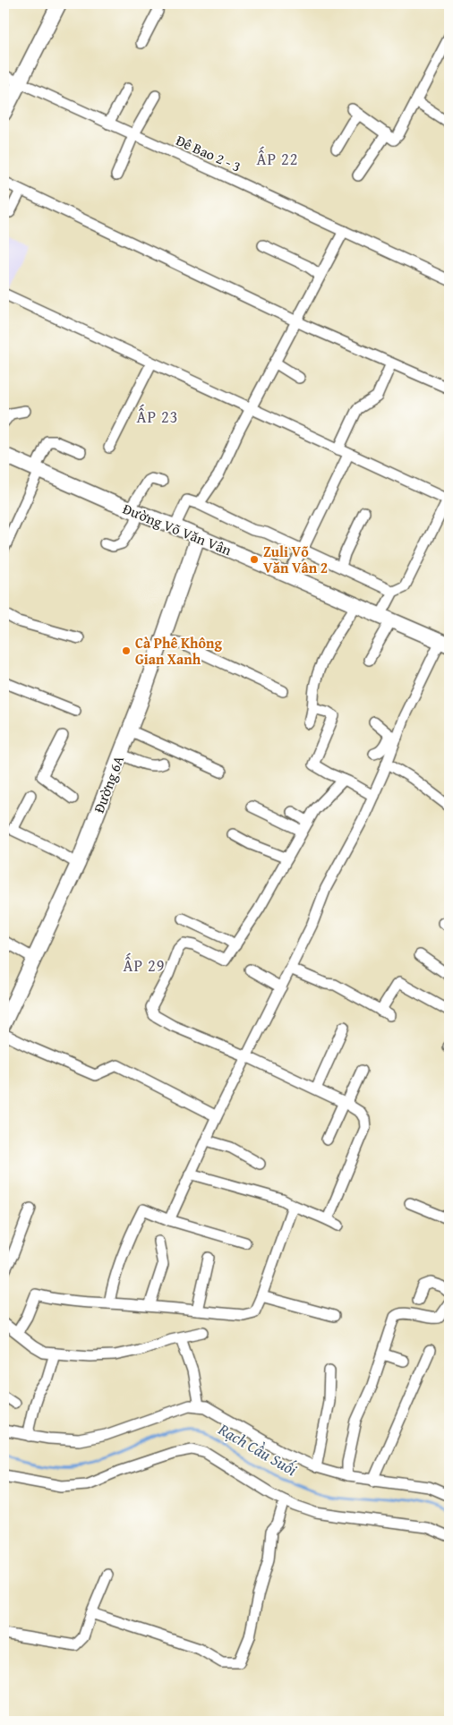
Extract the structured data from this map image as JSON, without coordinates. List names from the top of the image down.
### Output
{
  "streets": {
    "street": ["Đê Bao 2 - 3", "Đường Võ Văn Vân", "Đường 6A"]
  },
  "crossings": [
    ["Đường Võ Văn Vân", "Đường 6A"]
  ],
  "districts": ["ẤP 22", "ẤP 23", "ẤP 29"],
  "water": ["Rạch Cầu Suối"],
  "places": ["Zuli Võ Văn Vân 2", "Cà Phê Không Gian Xanh"]
}
